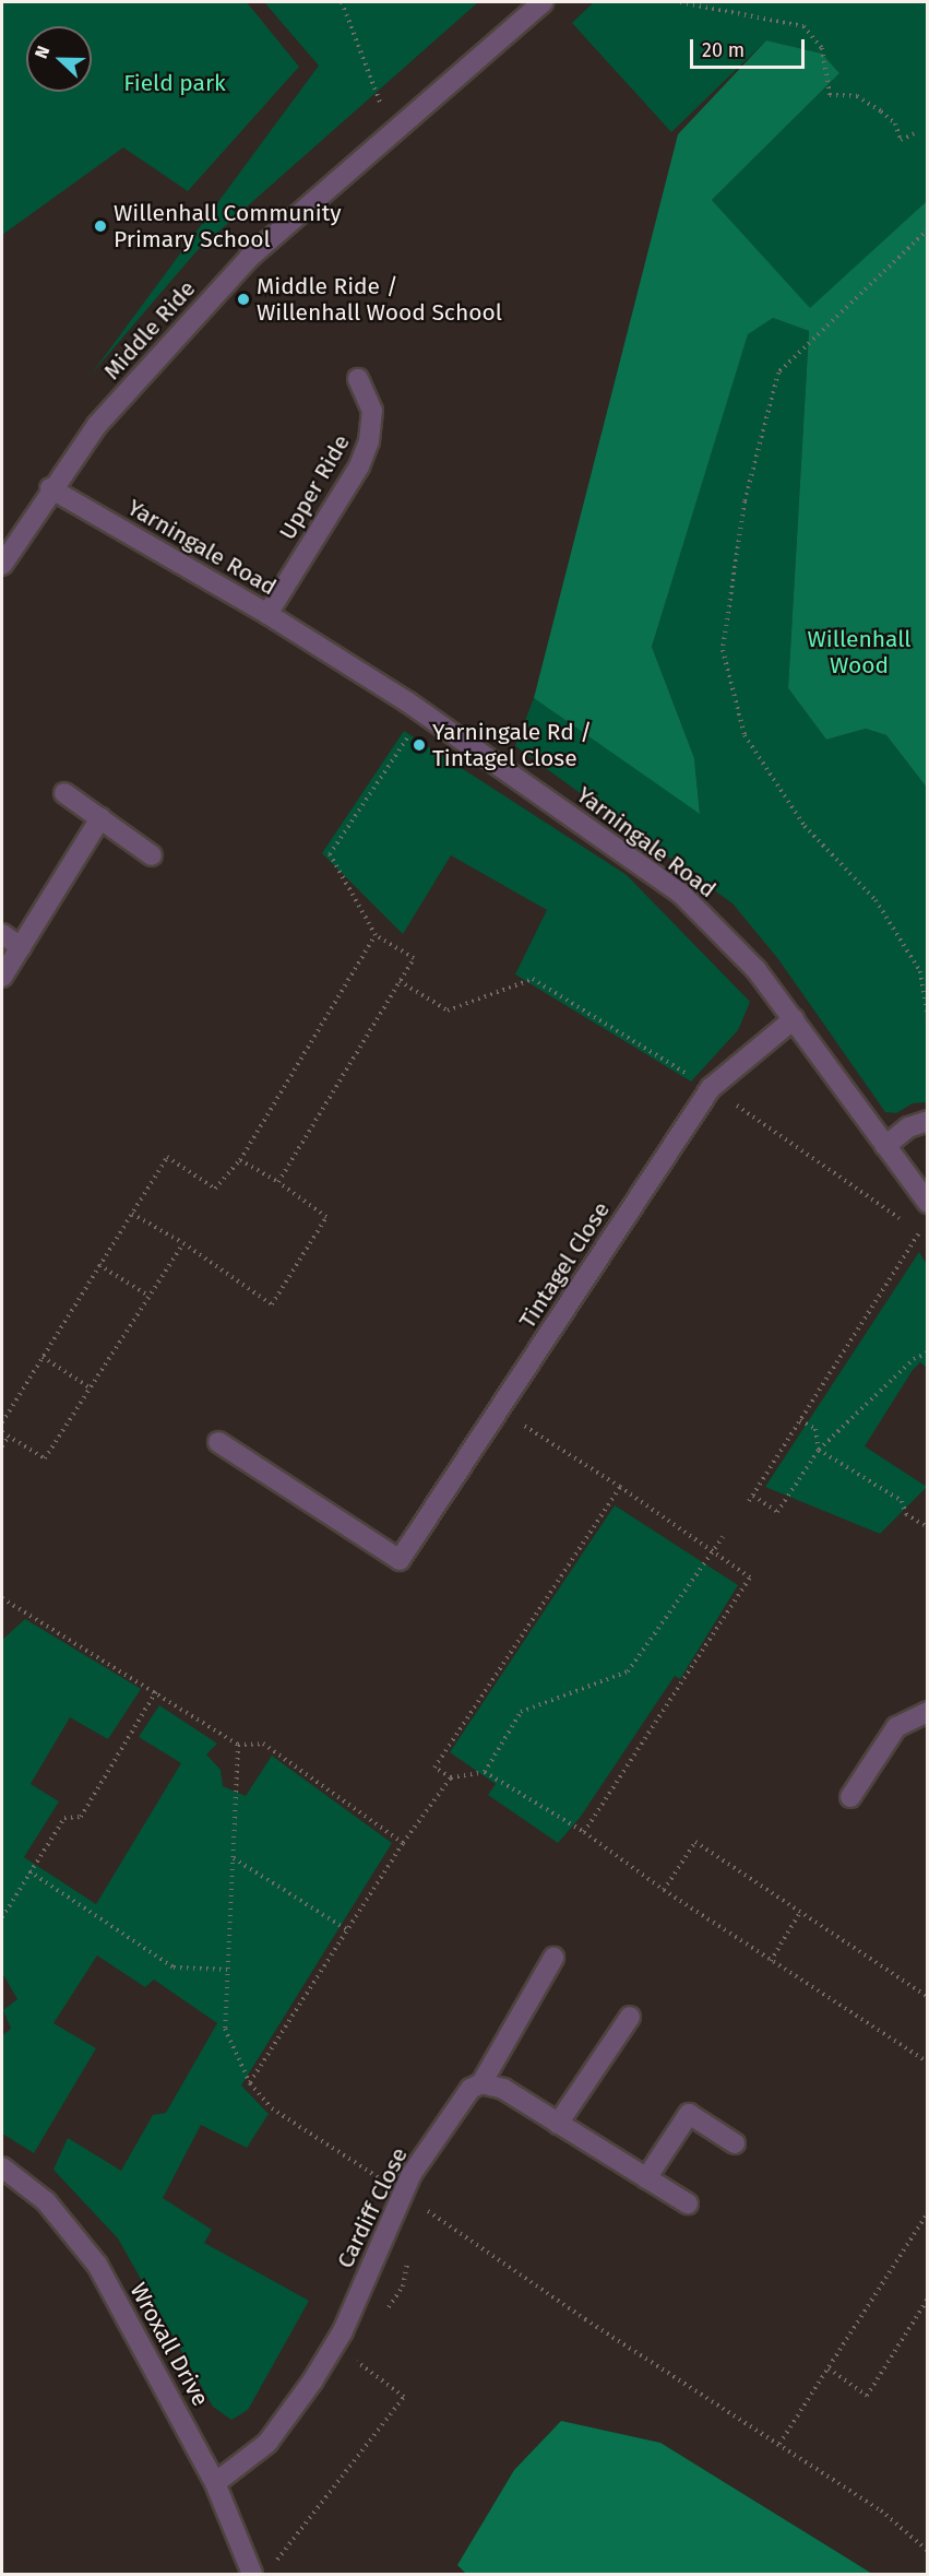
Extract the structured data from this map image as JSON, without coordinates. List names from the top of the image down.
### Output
{
  "streets": {
    "street": [
      "Middle Ride",
      "Upper Ride",
      "Yarningale Road",
      "Tintagel Close",
      "Cardiff Close",
      "Wroxall Drive"
    ]
  },
  "crossings": [
    ["Middle Ride", "Yarningale Road"],
    ["Upper Ride", "Yarningale Road"],
    ["Yarningale Road", "Tintagel Close"],
    ["Cardiff Close", "Wroxall Drive"]
  ],
  "parks": ["Field park", "Willenhall Wood"],
  "places": ["Willenhall Community Primary School", "Middle Ride / Willenhall Wood School", "Yarningale Rd / Tintagel Close"],
  "scale_bar": "20 m",
  "north": "left"
}
